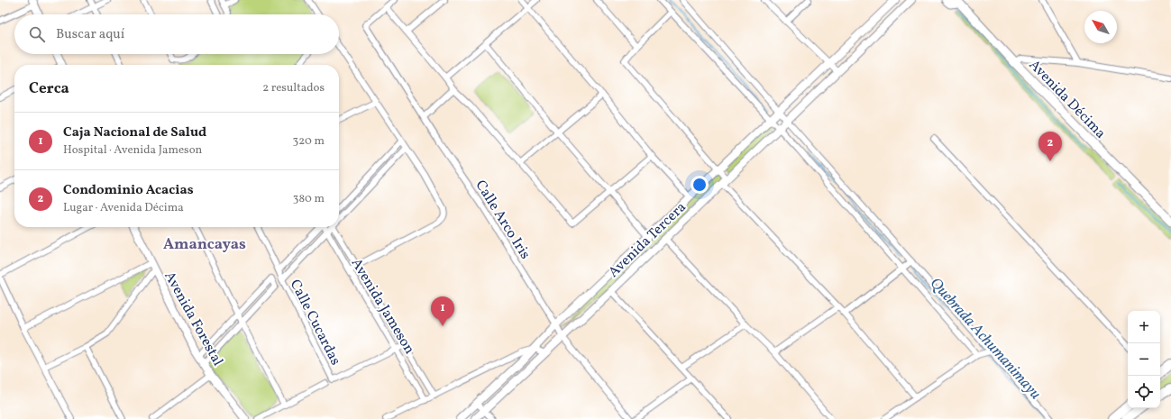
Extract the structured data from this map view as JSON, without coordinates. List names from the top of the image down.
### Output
{
  "streets": {
    "main road": ["Avenida Décima"],
    "street": [
      "Calle Arco Iris",
      "Avenida Tercera",
      "Avenida Jameson",
      "Avenida Forestal",
      "Calle Cucardas"
    ]
  },
  "crossings": [
    ["Calle Arco Iris", "Avenida Tercera"],
    ["Avenida Jameson", "Calle Cucardas"]
  ],
  "districts": ["Amancayas"],
  "water": ["Quebrada Achumanimayu"],
  "north": "top left",
  "page": {
    "search": "Buscar aquí",
    "heading": ["Cerca", "2 resultados"],
    "list": [
      {
        "mark": "1",
        "name": "Caja Nacional de Salud",
        "note": "Hospital · Avenida Jameson",
        "value": "320 m"
      },
      {
        "mark": "2",
        "name": "Condominio Acacias",
        "note": "Lugar · Avenida Décima",
        "value": "380 m"
      }
    ],
    "pins": ["2", "1"],
    "map_buttons": ["+", "−"]
  }
}
